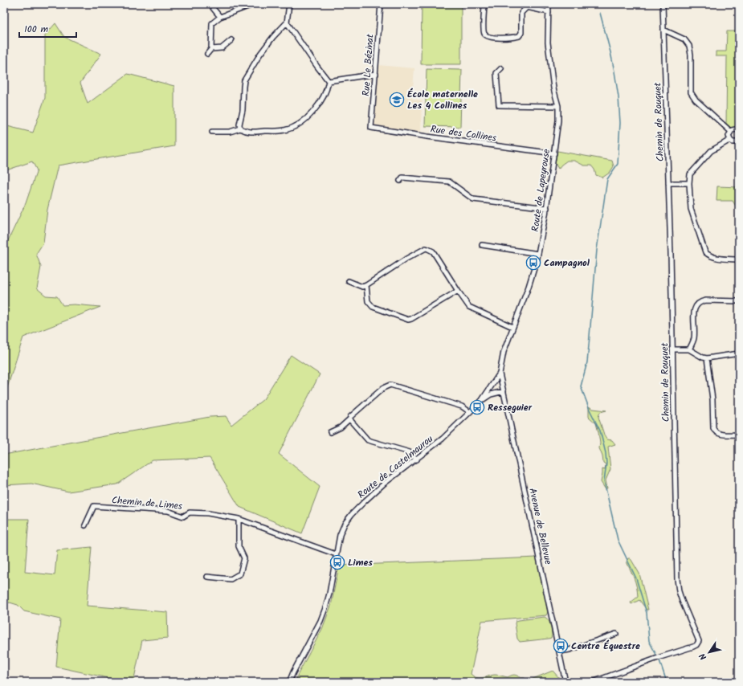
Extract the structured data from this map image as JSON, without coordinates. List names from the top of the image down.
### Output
{
  "streets": {
    "street": [
      "Rue Le Bézinat",
      "Chemin de Rouquet",
      "Rue des Collines",
      "Route de Lapeyrouse",
      "Route de Castelmaurou",
      "Chemin de Limes",
      "Avenue de Bellevue"
    ]
  },
  "crossings": [
    ["Rue Le Bézinat", "Rue des Collines"],
    ["Rue des Collines", "Route de Lapeyrouse"],
    ["Route de Lapeyrouse", "Route de Castelmaurou"],
    ["Route de Lapeyrouse", "Avenue de Bellevue"],
    ["Route de Castelmaurou", "Avenue de Bellevue"]
  ],
  "places": {
    "school or university": ["École maternelle Les 4 Collines"],
    "bus stop": [
      "Campagnol",
      "Resseguier",
      "Limes",
      "Centre Équestre"
    ]
  },
  "scale_bar": "100 m",
  "north": "bottom left"
}
